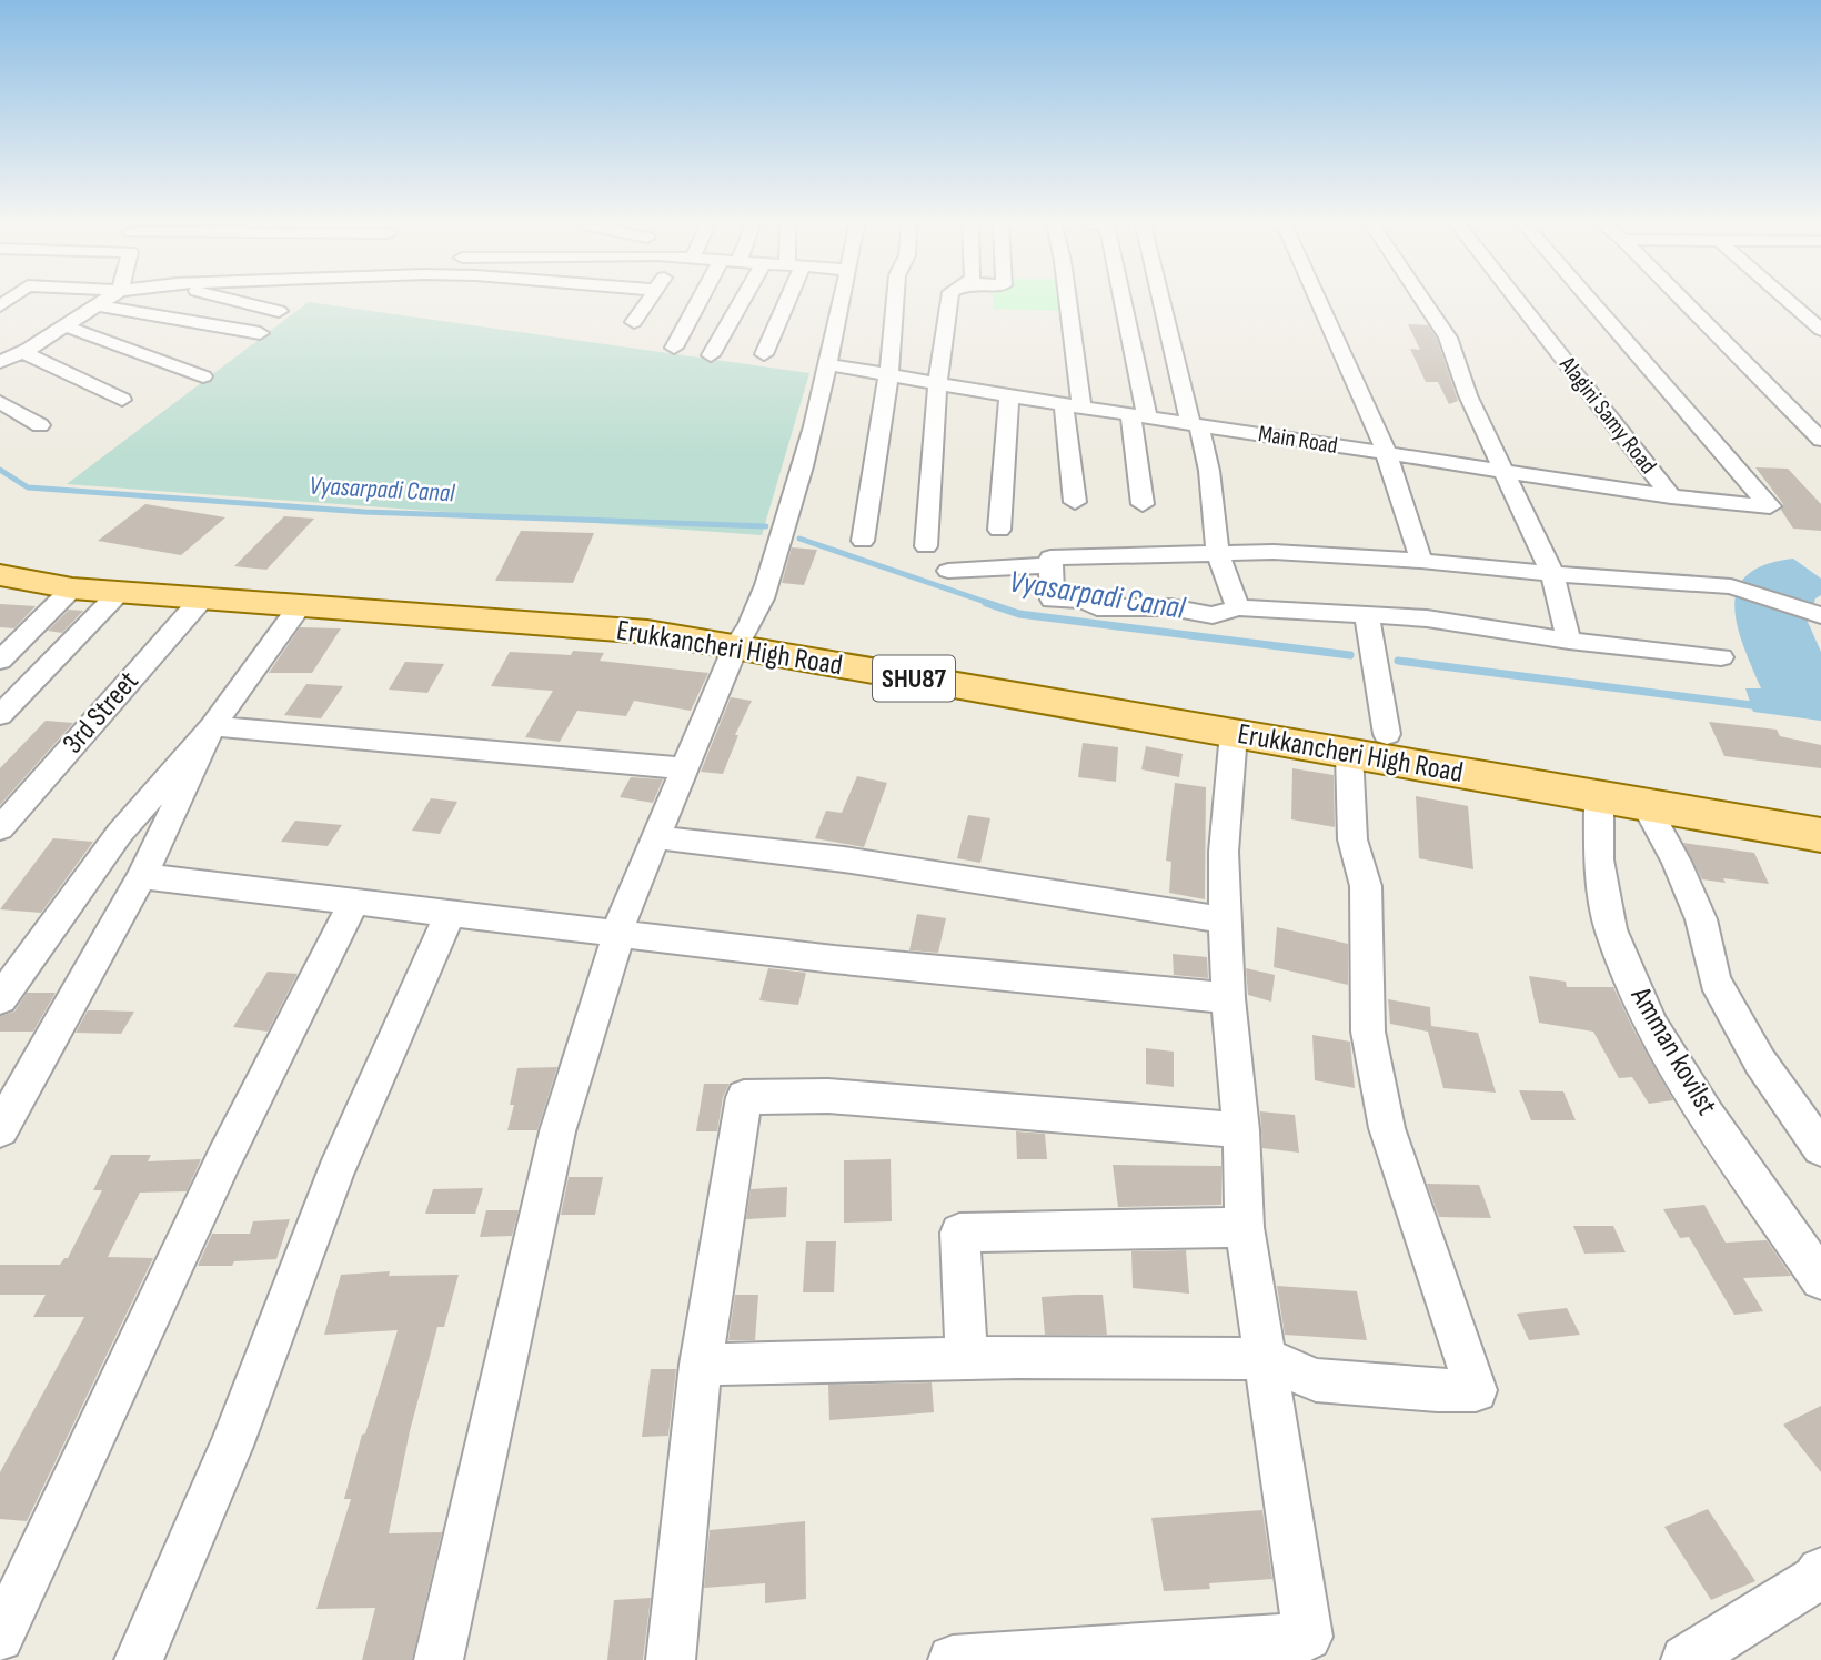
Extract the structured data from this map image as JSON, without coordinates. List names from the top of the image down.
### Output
{
  "streets": {
    "main road": ["Erukkancheri High Road", "SHU87"],
    "street": [
      "Alagini Samy Road",
      "Main Road",
      "3rd Street",
      "Amman kovilst"
    ]
  },
  "crossings": [
    ["Alagini Samy Road", "Main Road"],
    ["Erukkancheri High Road", "SHU87"],
    ["Erukkancheri High Road", "3rd Street"],
    ["Erukkancheri High Road", "Amman kovilst"]
  ],
  "water": ["Vyasarpadi Canal"]
}
